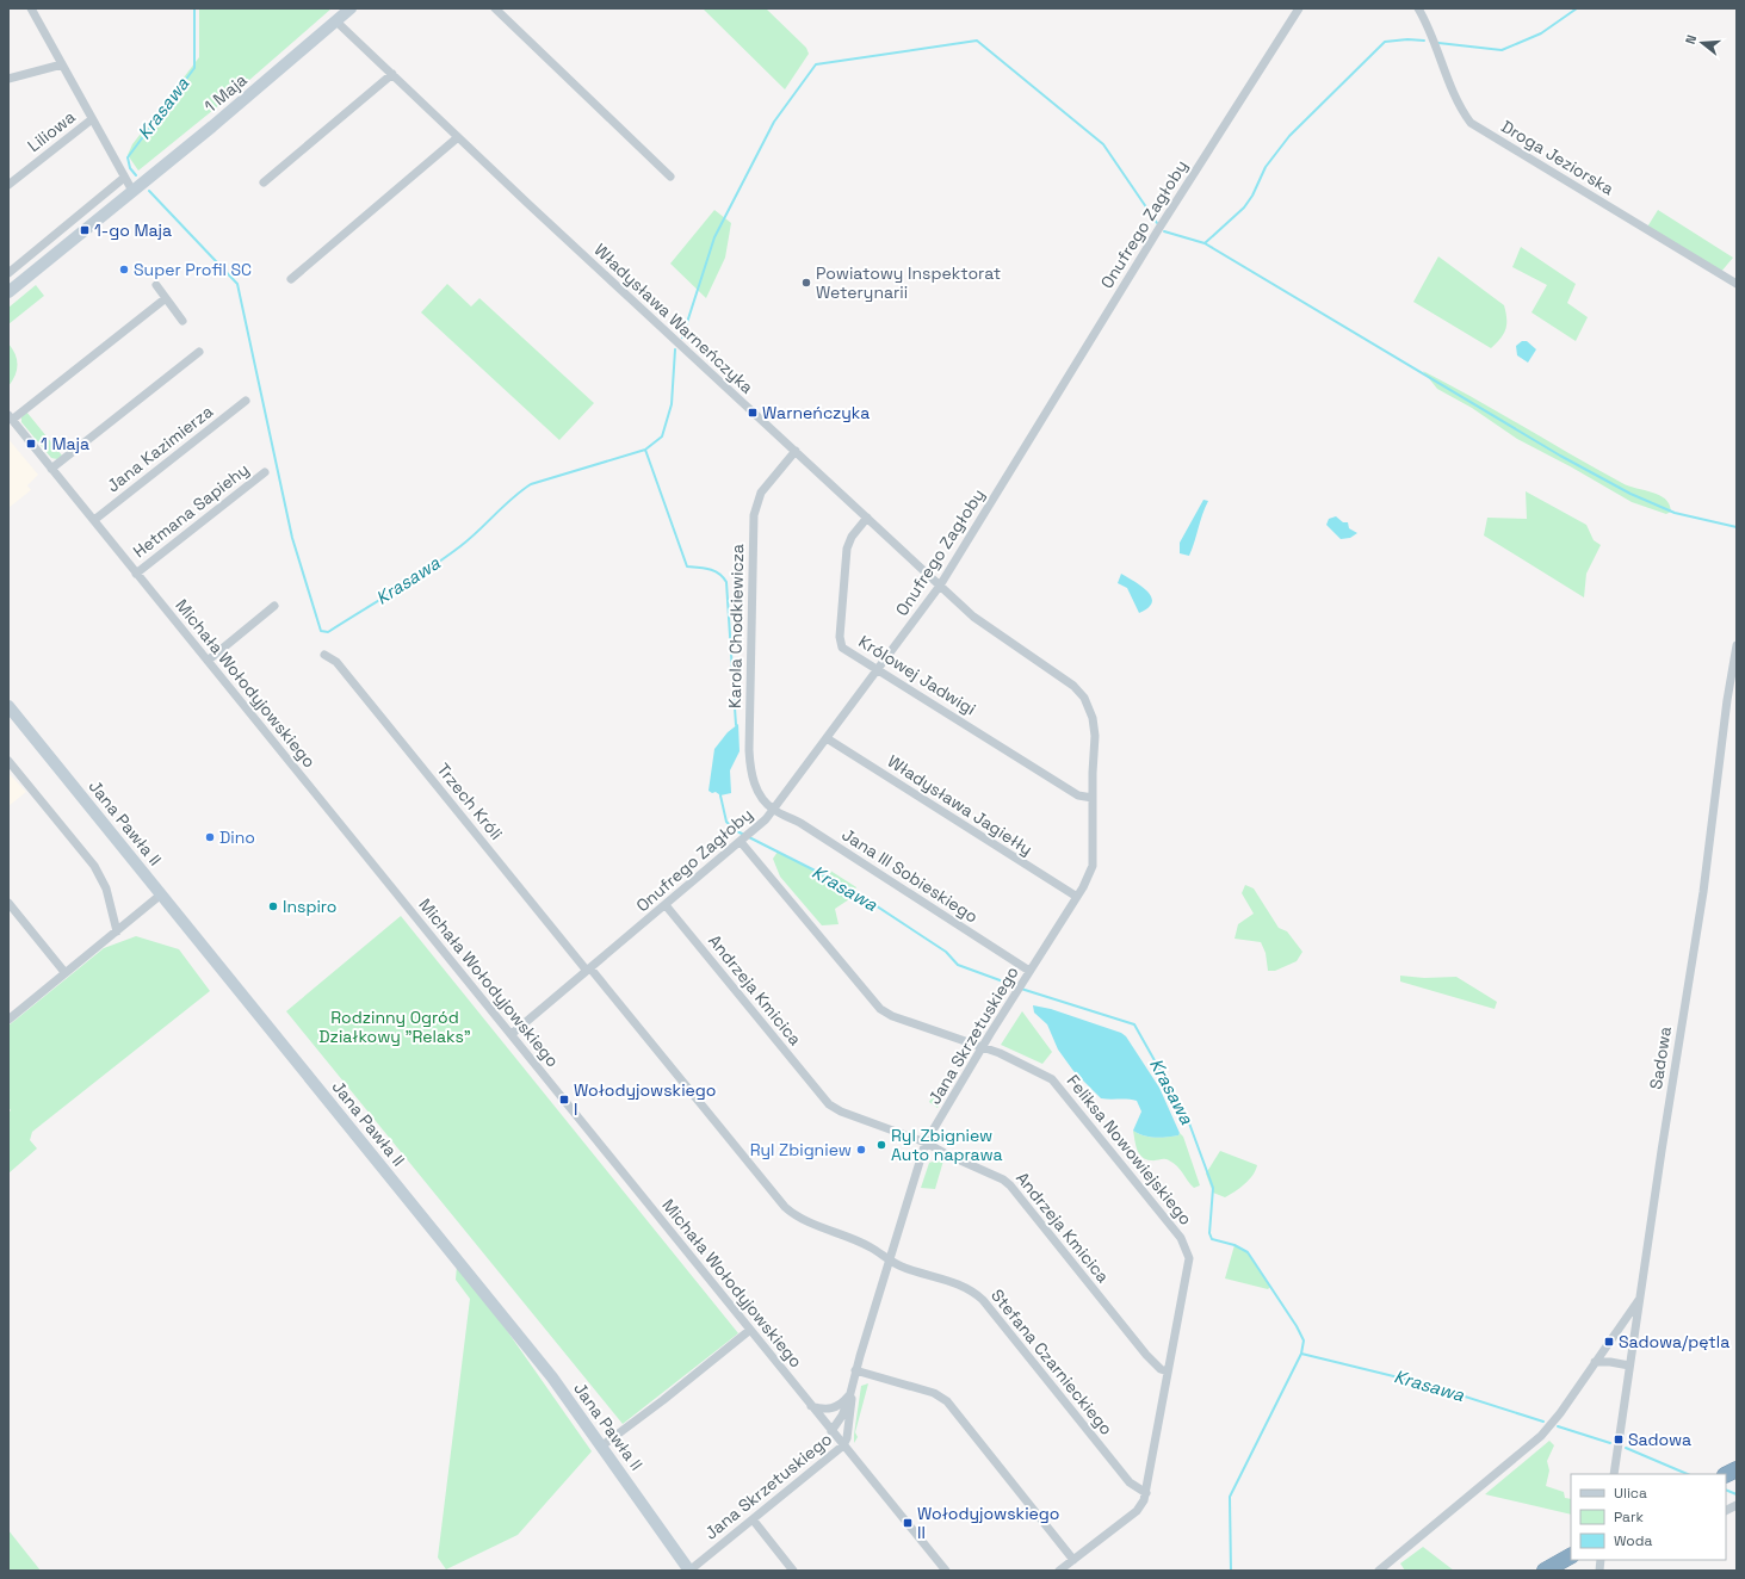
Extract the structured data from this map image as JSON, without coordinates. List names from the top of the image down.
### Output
{
  "streets": {
    "main road": ["1 Maja", "Jana Pawła II"],
    "street": [
      "Liliowa",
      "Droga Jeziorska",
      "Onufrego Zagłoby",
      "Władysława Warneńczyka",
      "Jana Kazimierza",
      "Hetmana Sapiehy",
      "Karola Chodkiewicza",
      "Królowej Jadwigi",
      "Michała Wołodyjowskiego",
      "Trzech Króli",
      "Władysława Jagiełły",
      "Jana III Sobieskiego",
      "Andrzeja Kmicica",
      "Jana Skrzetuskiego",
      "Sadowa",
      "Feliksa Nowowiejskiego",
      "Stefana Czarnieckiego"
    ]
  },
  "crossings": [
    ["1 Maja", "Władysława Warneńczyka"],
    ["Onufrego Zagłoby", "Władysława Warneńczyka"],
    ["Onufrego Zagłoby", "Karola Chodkiewicza"],
    ["Onufrego Zagłoby", "Królowej Jadwigi"],
    ["Onufrego Zagłoby", "Michała Wołodyjowskiego"],
    ["Onufrego Zagłoby", "Trzech Króli"],
    ["Onufrego Zagłoby", "Władysława Jagiełły"],
    ["Onufrego Zagłoby", "Jana III Sobieskiego"],
    ["Onufrego Zagłoby", "Andrzeja Kmicica"],
    ["Onufrego Zagłoby", "Feliksa Nowowiejskiego"],
    ["Onufrego Zagłoby", "Stefana Czarnieckiego"],
    ["Władysława Warneńczyka", "Karola Chodkiewicza"],
    ["Władysława Warneńczyka", "Królowej Jadwigi"],
    ["Władysława Warneńczyka", "Władysława Jagiełły"],
    ["Władysława Warneńczyka", "Jana Skrzetuskiego"],
    ["Jana Kazimierza", "Michała Wołodyjowskiego"],
    ["Hetmana Sapiehy", "Michała Wołodyjowskiego"],
    ["Karola Chodkiewicza", "Jana III Sobieskiego"],
    ["Michała Wołodyjowskiego", "Jana Skrzetuskiego"],
    ["Trzech Króli", "Stefana Czarnieckiego"],
    ["Władysława Jagiełły", "Jana Skrzetuskiego"],
    ["Jana Pawła II", "Jana Skrzetuskiego"],
    ["Jana III Sobieskiego", "Jana Skrzetuskiego"],
    ["Andrzeja Kmicica", "Jana Skrzetuskiego"],
    ["Andrzeja Kmicica", "Feliksa Nowowiejskiego"],
    ["Jana Skrzetuskiego", "Feliksa Nowowiejskiego"],
    ["Jana Skrzetuskiego", "Stefana Czarnieckiego"],
    ["Feliksa Nowowiejskiego", "Stefana Czarnieckiego"]
  ],
  "water": ["Krasawa"],
  "parks": ["Rodzinny Ogród Działkowy \"Relaks\""],
  "places": {
    "transit": [
      "1-go Maja",
      "Warneńczyka",
      "1 Maja",
      "Wołodyjowskiego I",
      "Sadowa/pętla",
      "Sadowa",
      "Wołodyjowskiego II"
    ],
    "other": [
      "Super Profil SC",
      "Powiatowy Inspektorat Weterynarii",
      "Dino",
      "Inspiro",
      "Ryl Zbigniew Auto naprawa",
      "Ryl Zbigniew"
    ]
  },
  "legend": ["Ulica", "Park", "Woda"],
  "north": "left"
}
